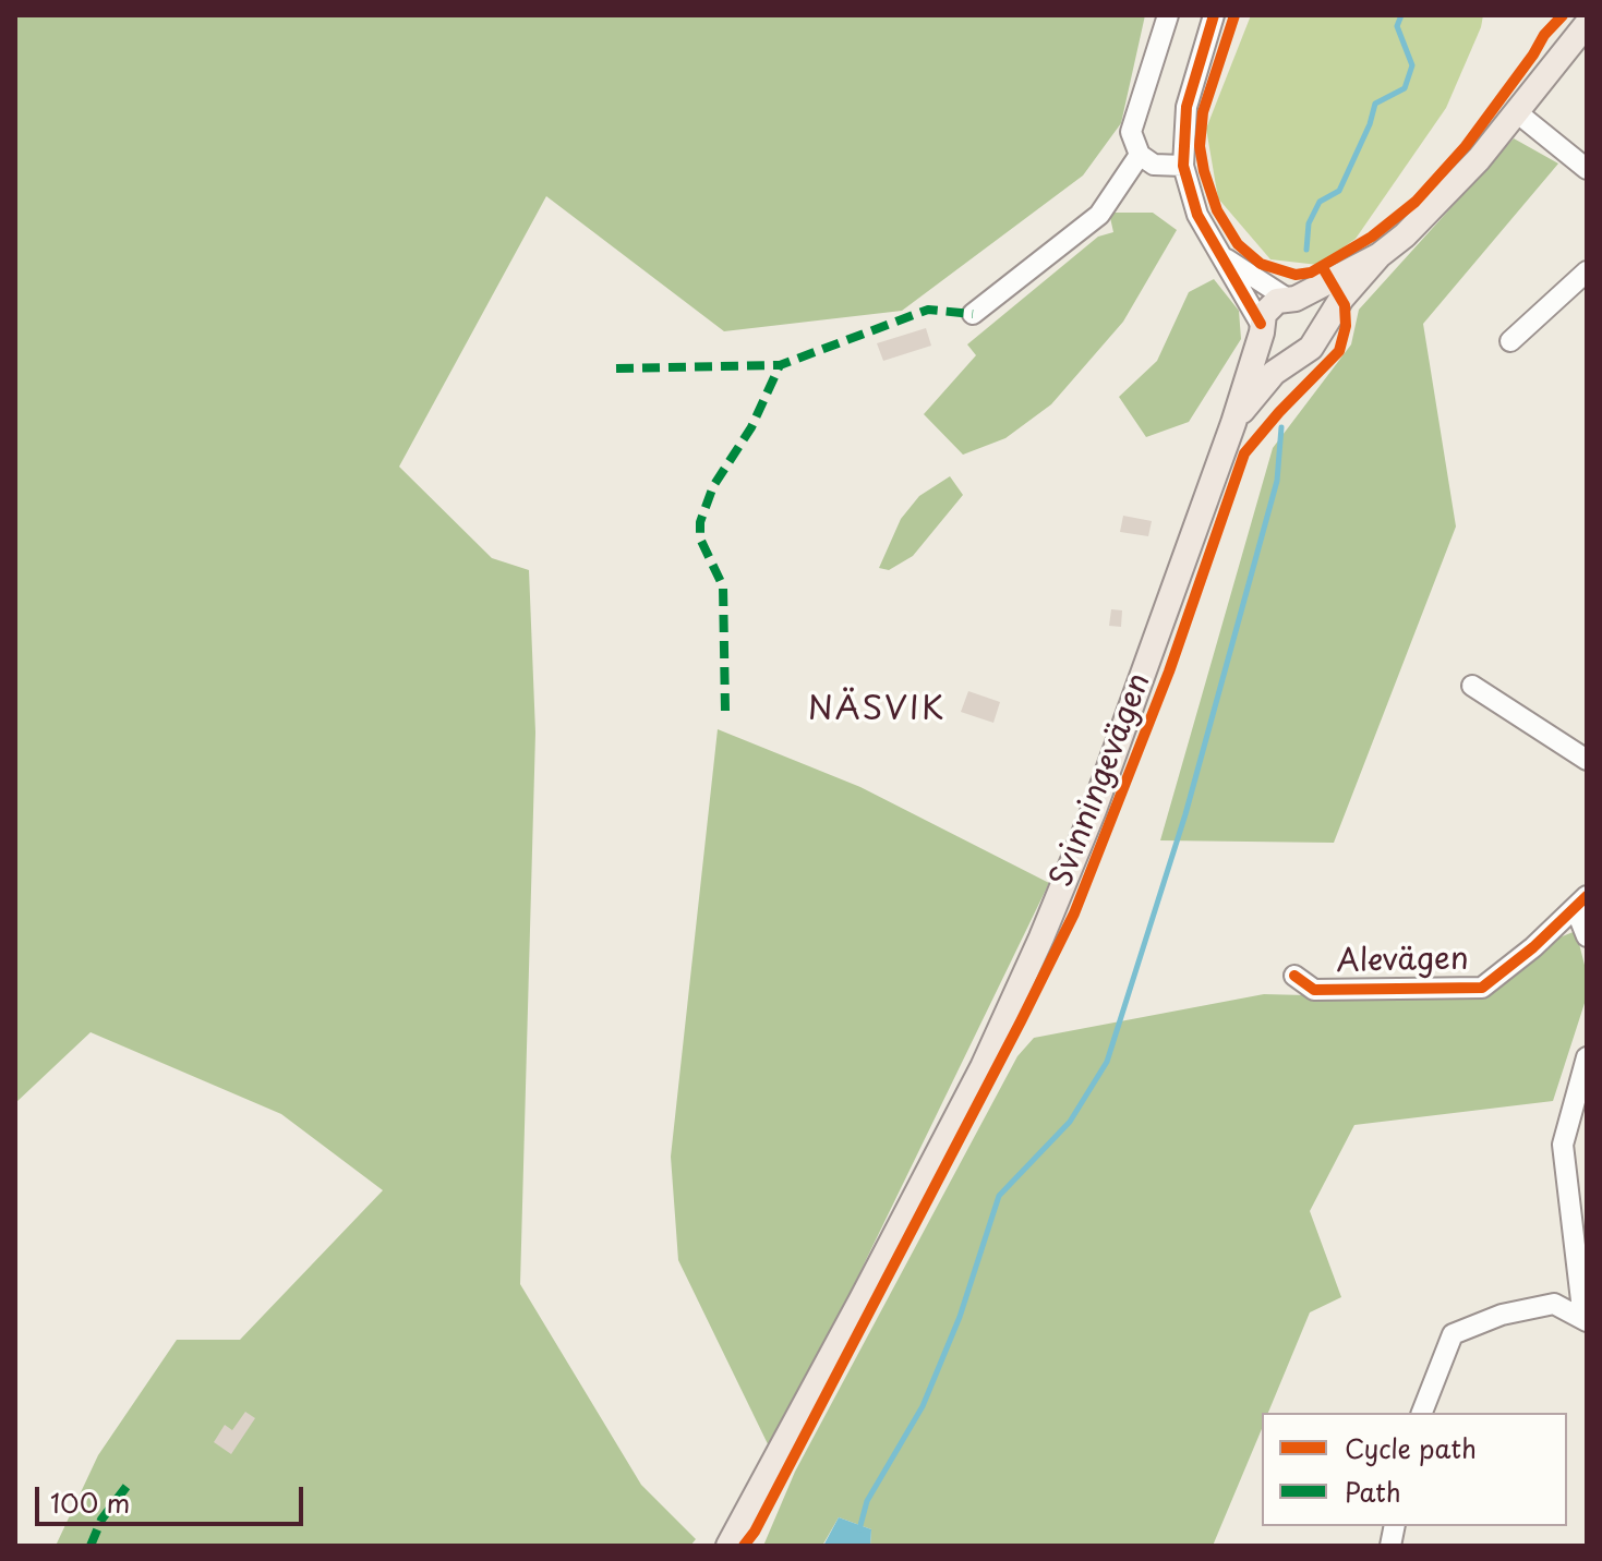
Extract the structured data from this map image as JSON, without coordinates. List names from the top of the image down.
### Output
{
  "streets": {
    "main road": ["Svinningevägen"],
    "street": ["Alevägen"]
  },
  "districts": ["NÄSVIK"],
  "legend": ["Cycle path", "Path"],
  "scale_bar": "100 m"
}
